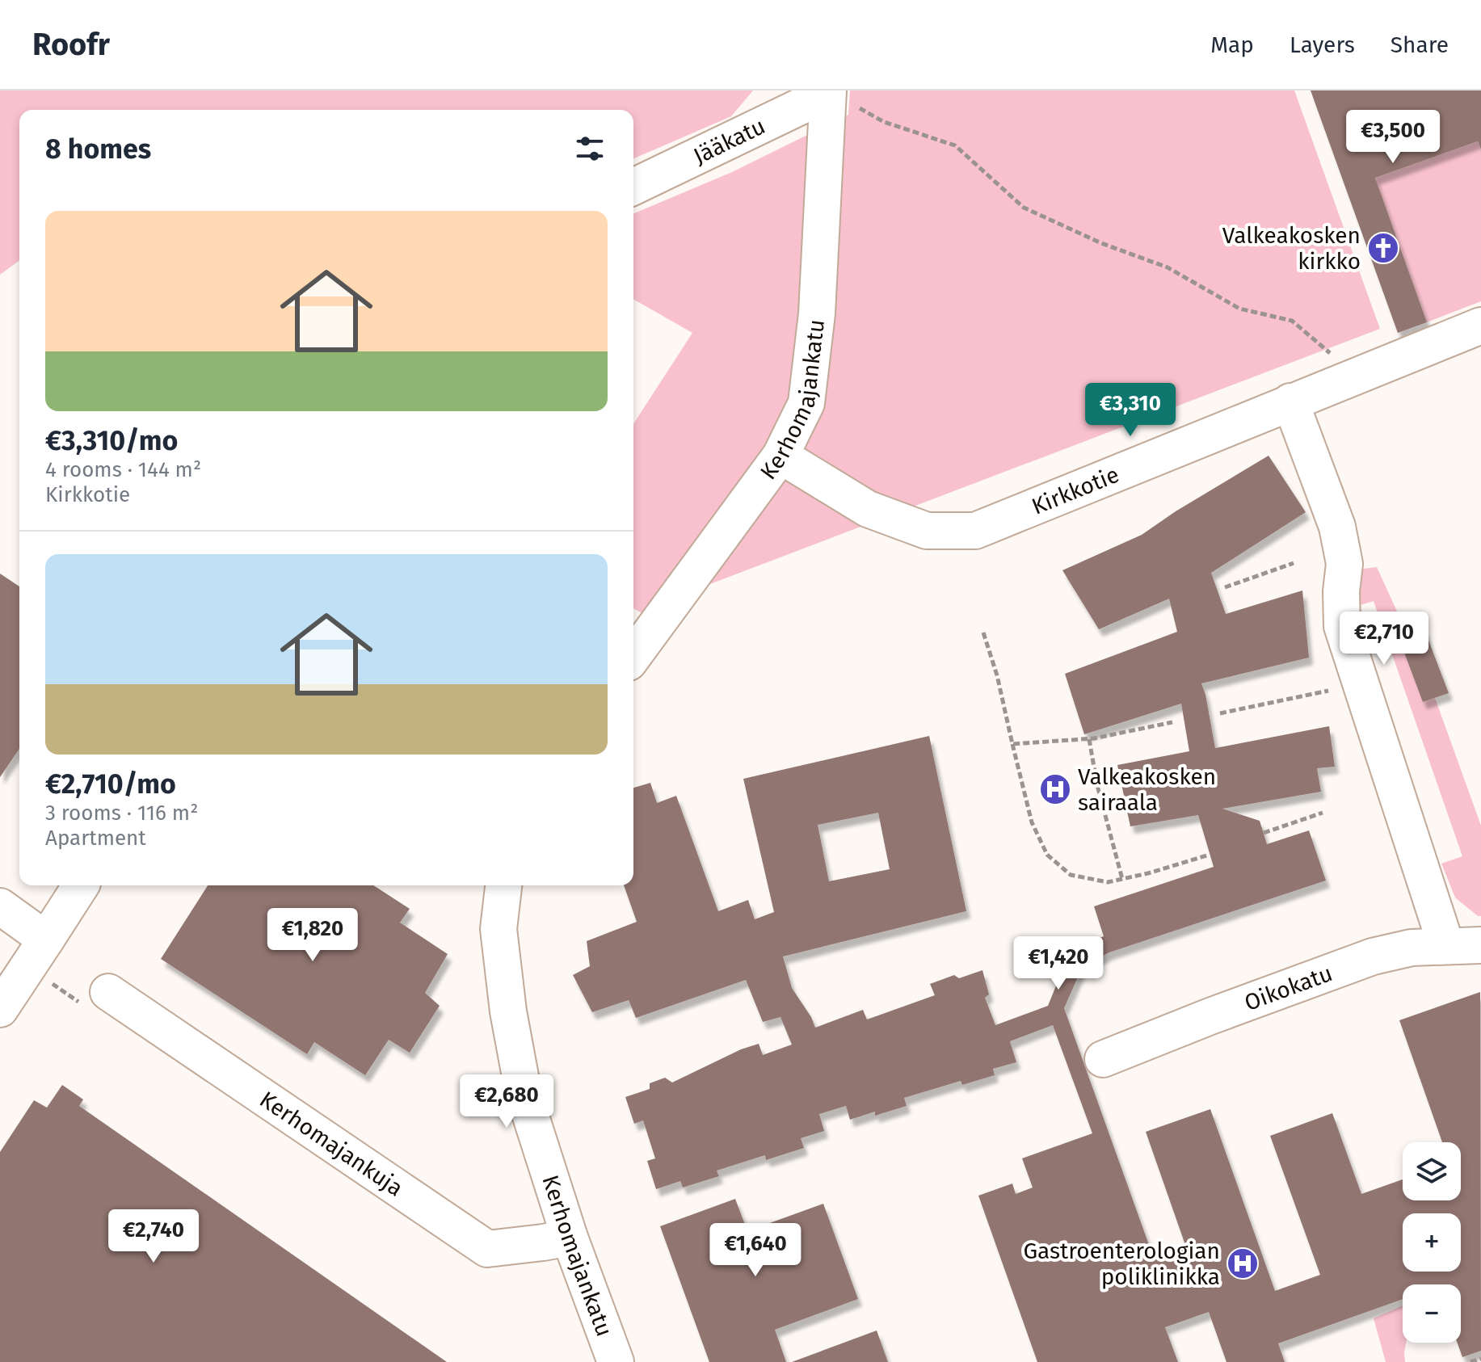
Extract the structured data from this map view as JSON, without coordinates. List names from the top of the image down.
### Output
{
  "streets": {
    "street": [
      "Jääkatu",
      "Kerhomajankatu",
      "Kirkkotie",
      "Oikokatu",
      "Kerhomajankuja"
    ]
  },
  "crossings": [
    ["Jääkatu", "Kerhomajankatu"],
    ["Kerhomajankatu", "Kirkkotie"],
    ["Kerhomajankatu", "Kerhomajankuja"]
  ],
  "places": {
    "church": ["Valkeakosken kirkko"],
    "hospital": ["Valkeakosken sairaala", "Gastroenterologian poliklinikka"]
  },
  "page": {
    "header": "Roofr",
    "nav": ["Map", "Layers", "Share"],
    "price": [
      "€3,500",
      "€3,310",
      "€2,710",
      "€1,820",
      "€1,420",
      "€2,680",
      "€2,740",
      "€1,640"
    ],
    "heading": "8 homes",
    "list": [
      {
        "name": "€3,310/mo",
        "note": "4 rooms · 144 m² · Kirkkotie"
      },
      {
        "name": "€2,710/mo",
        "note": "3 rooms · 116 m² · Apartment"
      }
    ],
    "map_buttons": ["+", "−"]
  }
}
